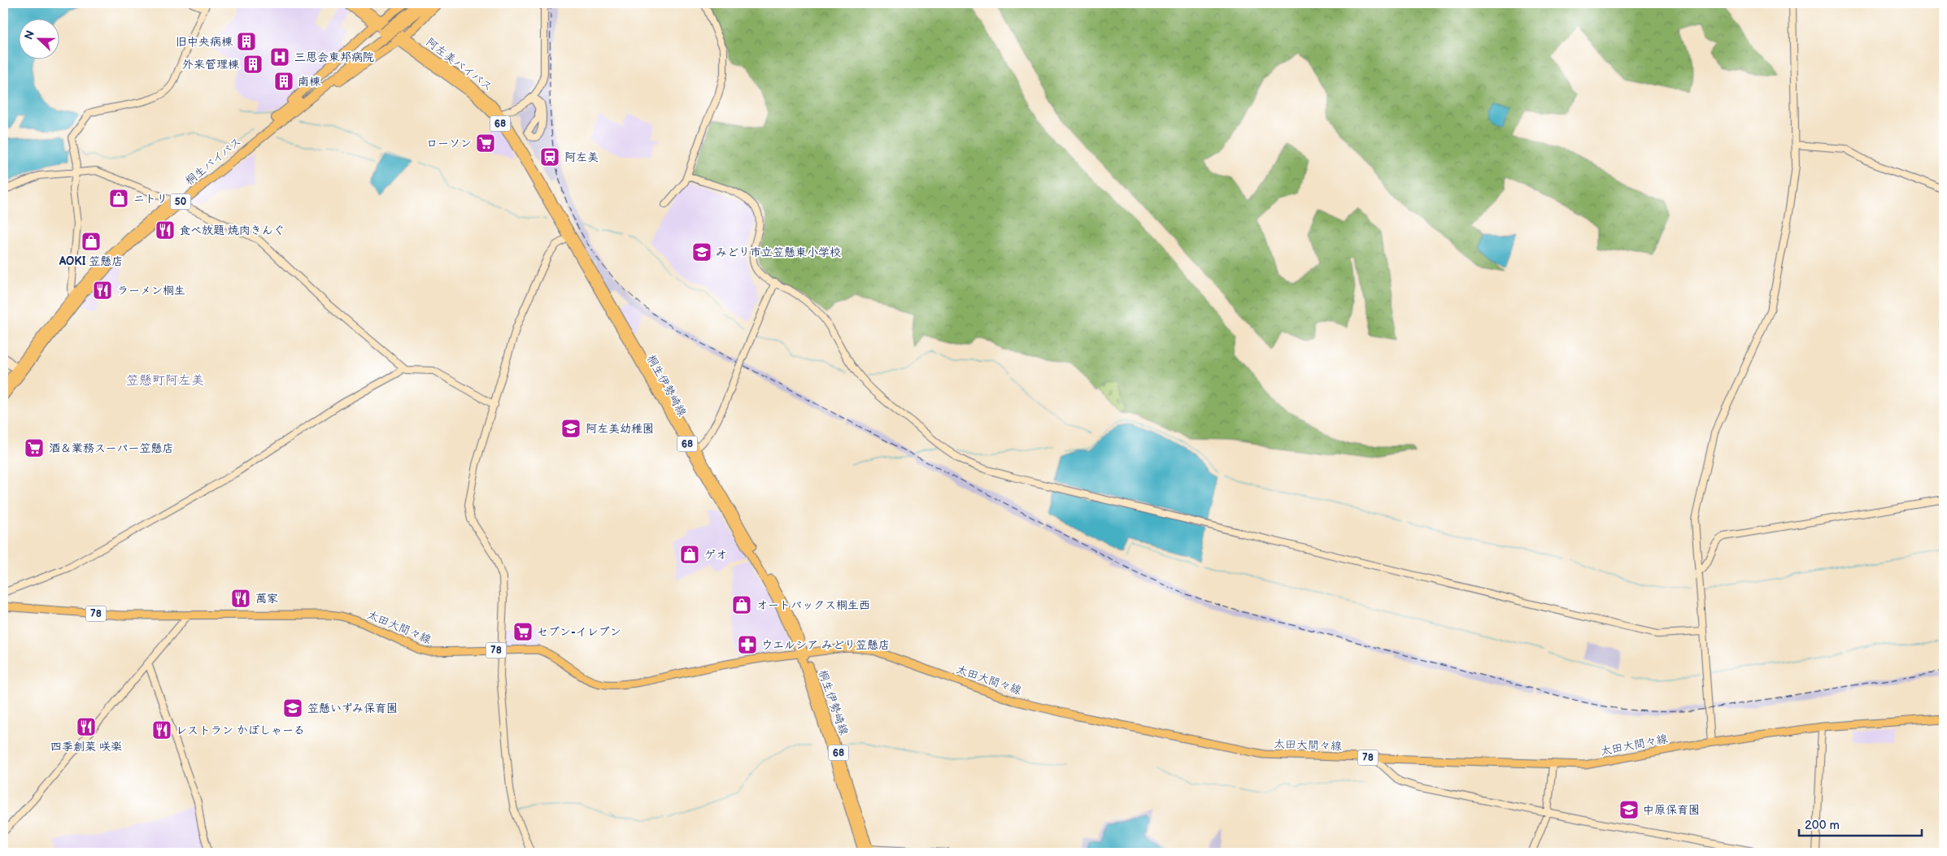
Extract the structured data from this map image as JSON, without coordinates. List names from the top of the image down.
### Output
{
  "streets": {
    "highway": ["桐生バイパス", "50"],
    "main road": [
      "阿左美バイパス",
      "68",
      "桐生伊勢崎線",
      "78",
      "太田大間々線"
    ]
  },
  "crossings": [
    ["阿左美バイパス", "50"],
    ["阿左美バイパス", "桐生伊勢崎線"],
    ["桐生バイパス", "50"],
    ["桐生伊勢崎線", "太田大間々線"]
  ],
  "districts": ["笠懸町阿左美"],
  "places": {
    "building": ["旧中央病棟", "外来管理棟", "南棟"],
    "hospital": ["三思会東邦病院"],
    "supermarket": ["ローソン", "酒＆業務スーパー笠懸店", "セブン-イレブン"],
    "station": ["阿左美"],
    "shop": [
      "ニトリ",
      "AOKI 笠懸店",
      "ゲオ",
      "オートバックス桐生西"
    ],
    "restaurant": [
      "食べ放題 焼肉きんぐ",
      "ラーメン桐生",
      "萬家",
      "四季創菜 咲楽",
      "レストラン かぼしゃーる"
    ],
    "school or university": [
      "みどり市立笠懸東小学校",
      "阿左美幼稚園",
      "笠懸いずみ保育園",
      "中原保育園"
    ],
    "pharmacy": ["ウエルシア みどり笠懸店"]
  },
  "scale_bar": "200 m",
  "north": "left"
}
